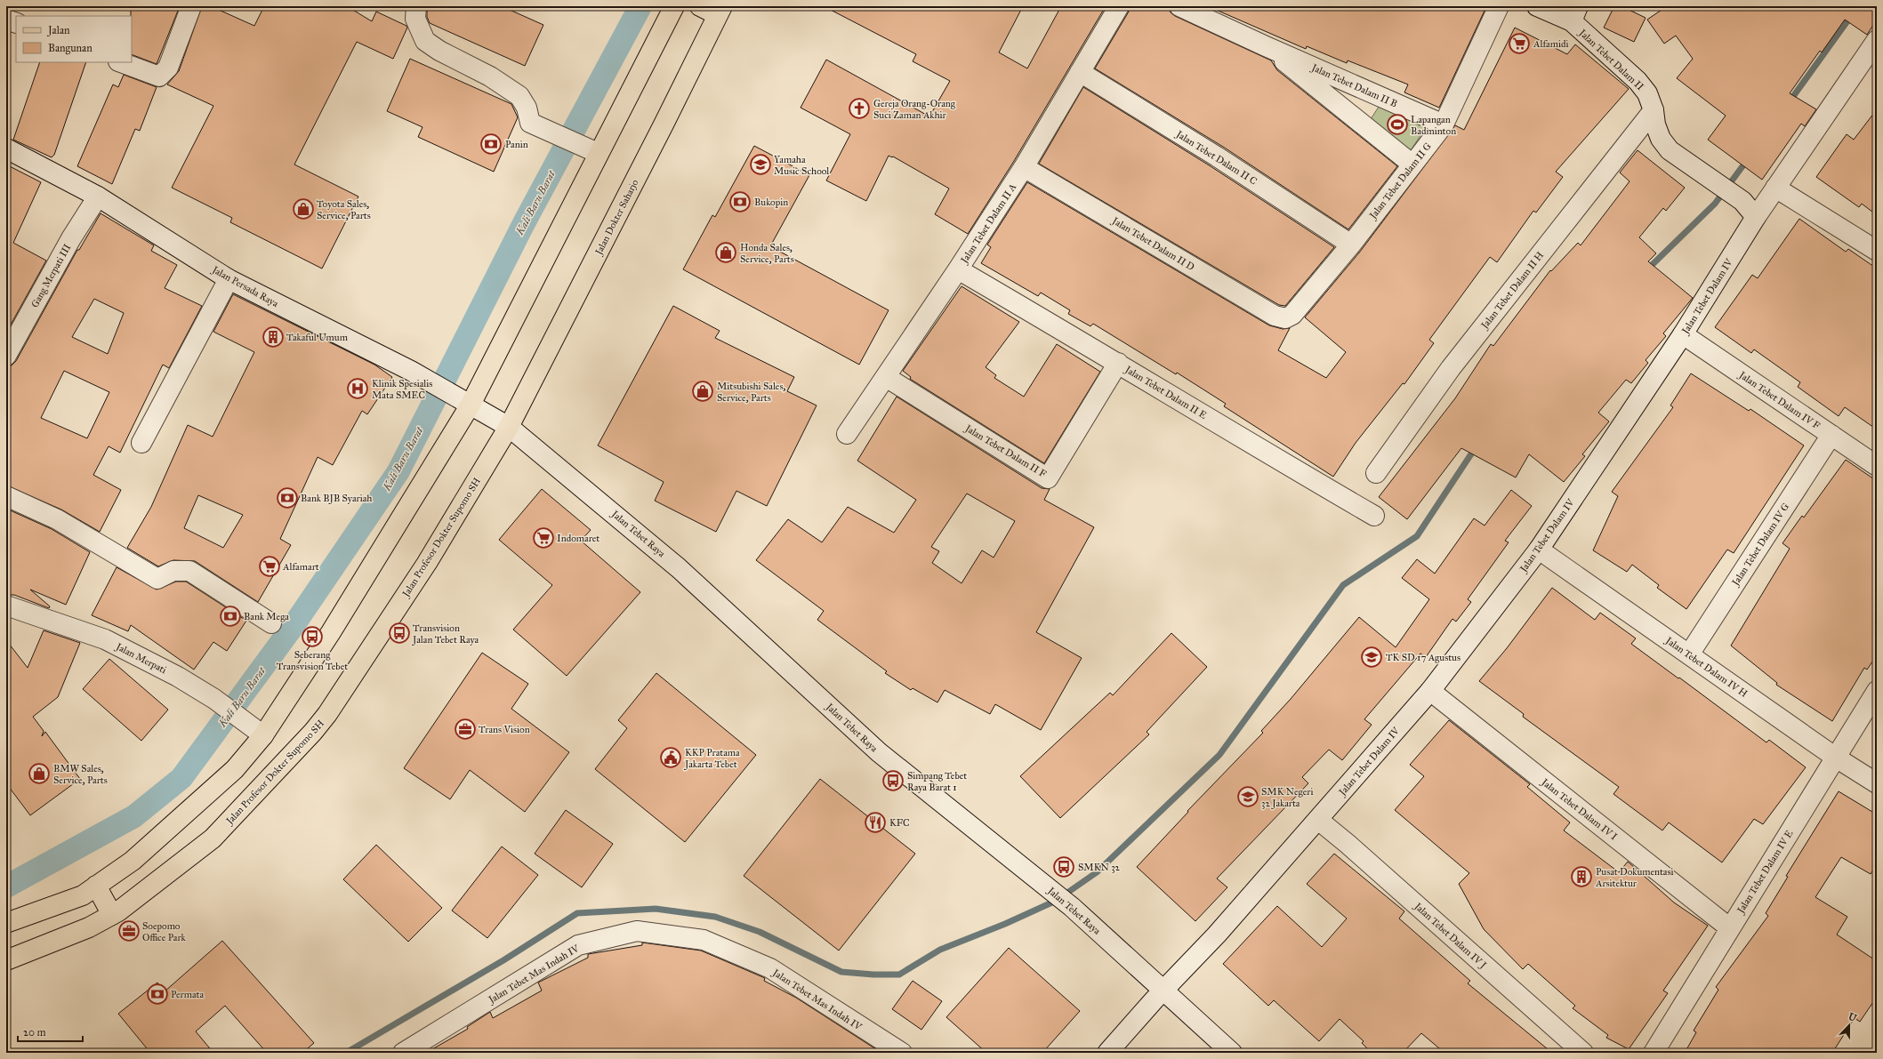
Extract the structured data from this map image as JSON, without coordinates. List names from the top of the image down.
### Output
{
  "streets": {
    "main road": ["Jalan Dokter Saharjo", "Jalan Profesor Dokter Supomo SH"],
    "street": [
      "Jalan Tebet Dalam II",
      "Jalan Tebet Dalam II B",
      "Jalan Tebet Dalam II C",
      "Jalan Tebet Dalam II G",
      "Jalan Tebet Dalam II A",
      "Jalan Tebet Dalam II D",
      "Gang Merpati III",
      "Jalan Persada Raya",
      "Jalan Tebet Dalam II H",
      "Jalan Tebet Dalam IV",
      "Jalan Tebet Dalam II E",
      "Jalan Tebet Dalam IV F",
      "Jalan Tebet Dalam II F",
      "Jalan Tebet Raya",
      "Jalan Tebet Dalam IV G",
      "Jalan Merpati",
      "Jalan Tebet Dalam IV H",
      "Jalan Tebet Dalam IV I",
      "Jalan Tebet Dalam IV E",
      "Jalan Tebet Dalam IV J",
      "Jalan Tebet Mas Indah IV"
    ]
  },
  "crossings": [
    ["Jalan Tebet Dalam II", "Jalan Tebet Dalam II H"],
    ["Jalan Tebet Dalam II", "Jalan Tebet Dalam IV"],
    ["Jalan Tebet Dalam II B", "Jalan Tebet Dalam II G"],
    ["Jalan Tebet Dalam II C", "Jalan Tebet Dalam II G"],
    ["Jalan Tebet Dalam II C", "Jalan Tebet Dalam II A"],
    ["Jalan Tebet Dalam II G", "Jalan Tebet Dalam II D"],
    ["Jalan Dokter Saharjo", "Jalan Tebet Raya"],
    ["Jalan Dokter Saharjo", "Jalan Profesor Dokter Supomo SH"],
    ["Jalan Tebet Dalam II A", "Jalan Tebet Dalam II D"],
    ["Jalan Tebet Dalam II A", "Jalan Tebet Dalam II E"],
    ["Jalan Tebet Dalam II A", "Jalan Tebet Dalam II F"],
    ["Gang Merpati III", "Jalan Persada Raya"],
    ["Jalan Persada Raya", "Jalan Tebet Raya"],
    ["Jalan Tebet Dalam IV", "Jalan Tebet Dalam IV F"],
    ["Jalan Tebet Dalam IV", "Jalan Tebet Raya"],
    ["Jalan Tebet Dalam IV", "Jalan Tebet Dalam IV H"],
    ["Jalan Tebet Dalam IV", "Jalan Tebet Dalam IV I"],
    ["Jalan Tebet Dalam IV", "Jalan Tebet Dalam IV J"],
    ["Jalan Tebet Dalam II E", "Jalan Tebet Dalam II F"],
    ["Jalan Tebet Dalam IV F", "Jalan Tebet Dalam IV G"],
    ["Jalan Tebet Raya", "Jalan Profesor Dokter Supomo SH"],
    ["Jalan Tebet Dalam IV G", "Jalan Tebet Dalam IV H"],
    ["Jalan Tebet Dalam IV H", "Jalan Tebet Dalam IV E"],
    ["Jalan Tebet Dalam IV I", "Jalan Tebet Dalam IV E"]
  ],
  "water": ["Kali Baru Barat"],
  "places": {
    "supermarket": ["Alfamidi", "Indomaret", "Alfamart"],
    "church": ["Gereja Orang-Orang Suci Zaman Akhir"],
    "sports": ["Lapangan Badminton"],
    "bank": [
      "Panin",
      "Bukopin",
      "Bank BJB Syariah",
      "Bank Mega",
      "Permata"
    ],
    "school or university": ["Yamaha Music School", "TK SD 17 Agustus", "SMK Negeri 32 Jakarta"],
    "shop": [
      "Toyota Sales, Service, Parts",
      "Honda Sales, Service, Parts",
      "Mitsubishi Sales, Service, Parts",
      "BMW Sales, Service, Parts"
    ],
    "building": ["Takaful Umum", "Pusat Dokumentasi Arsitektur"],
    "hospital": ["Klinik Spesialis Mata SMEC"],
    "bus stop": [
      "Transvision Jalan Tebet Raya",
      "Seberang Transvision Tebet",
      "Simpang Tebet Raya Barat 1",
      "SMKN 32"
    ],
    "office": ["Trans Vision", "Soepomo Office Park"],
    "public building": ["KKP Pratama Jakarta Tebet"],
    "restaurant": ["KFC"]
  },
  "legend": ["Jalan", "Bangunan"],
  "scale_bar": "20 m",
  "north": "top"
}
